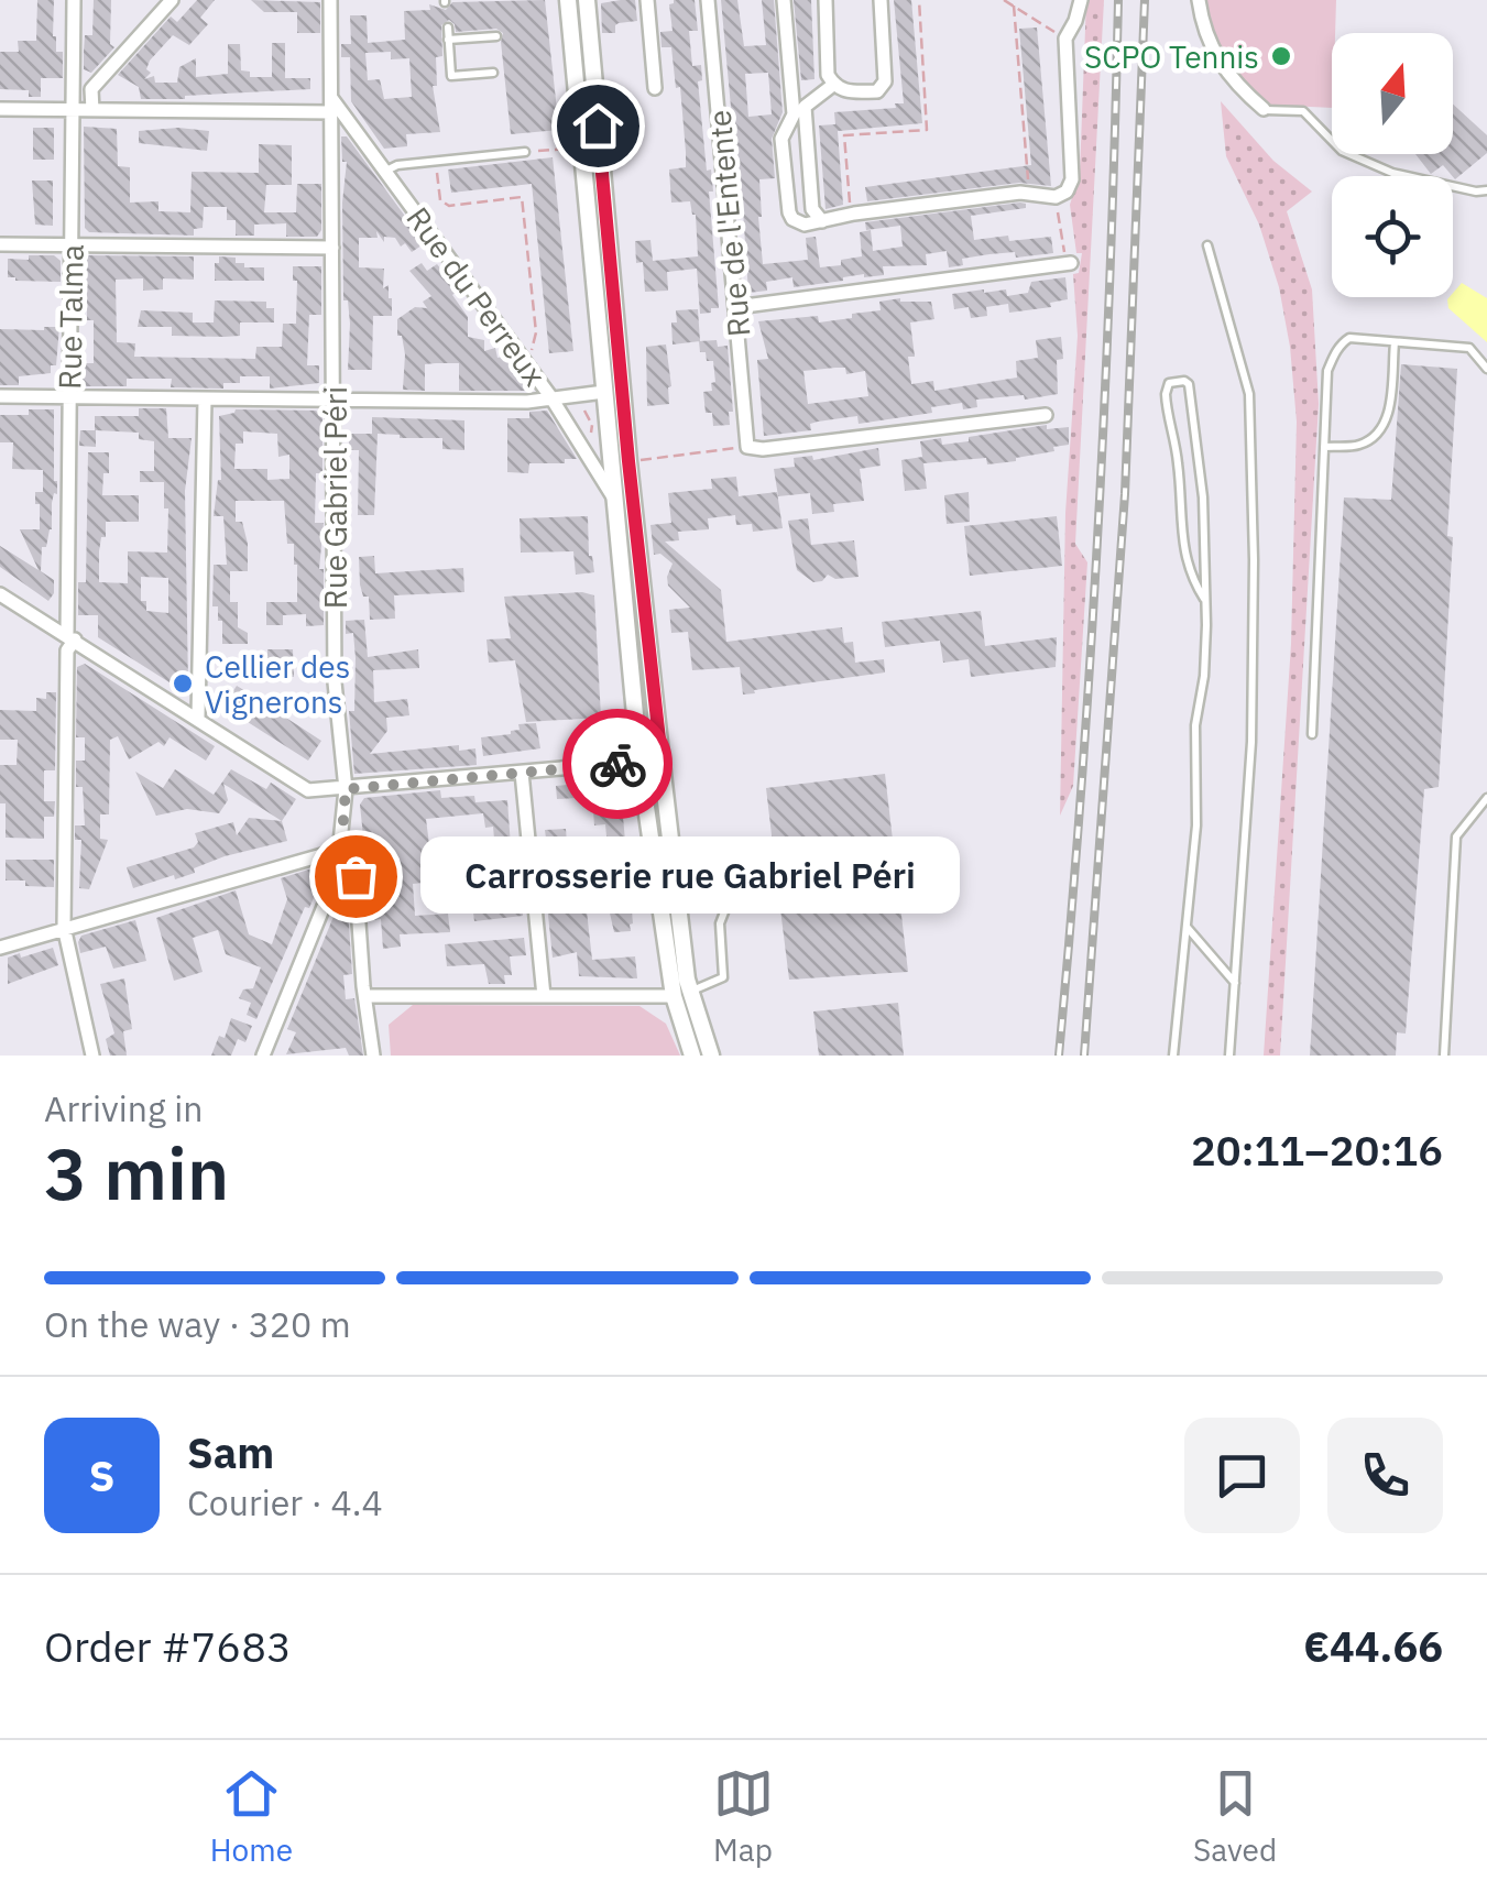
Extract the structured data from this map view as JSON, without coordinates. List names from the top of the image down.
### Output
{
  "streets": {
    "street": [
      "Rue de l'Entente",
      "Rue du Perreux",
      "Rue Talma",
      "Rue Gabriel Péri"
    ]
  },
  "crossings": [
    ["Rue du Perreux", "Rue Gabriel Péri"]
  ],
  "places": ["SCPO Tennis", "Cellier des Vignerons", "Carrosserie rue Gabriel Péri"],
  "north": "top",
  "page": {
    "bubble": "Carrosserie rue Gabriel Péri",
    "heading": ["3 min", "Arriving in", "20:11–20:16"],
    "panel": [
      "Sam",
      "Courier · 4.4",
      "Order #7683",
      "€44.66"
    ],
    "bar": "On the way · 320 m",
    "round": "S",
    "tabs": ["Home", "Map", "Saved"]
  }
}
